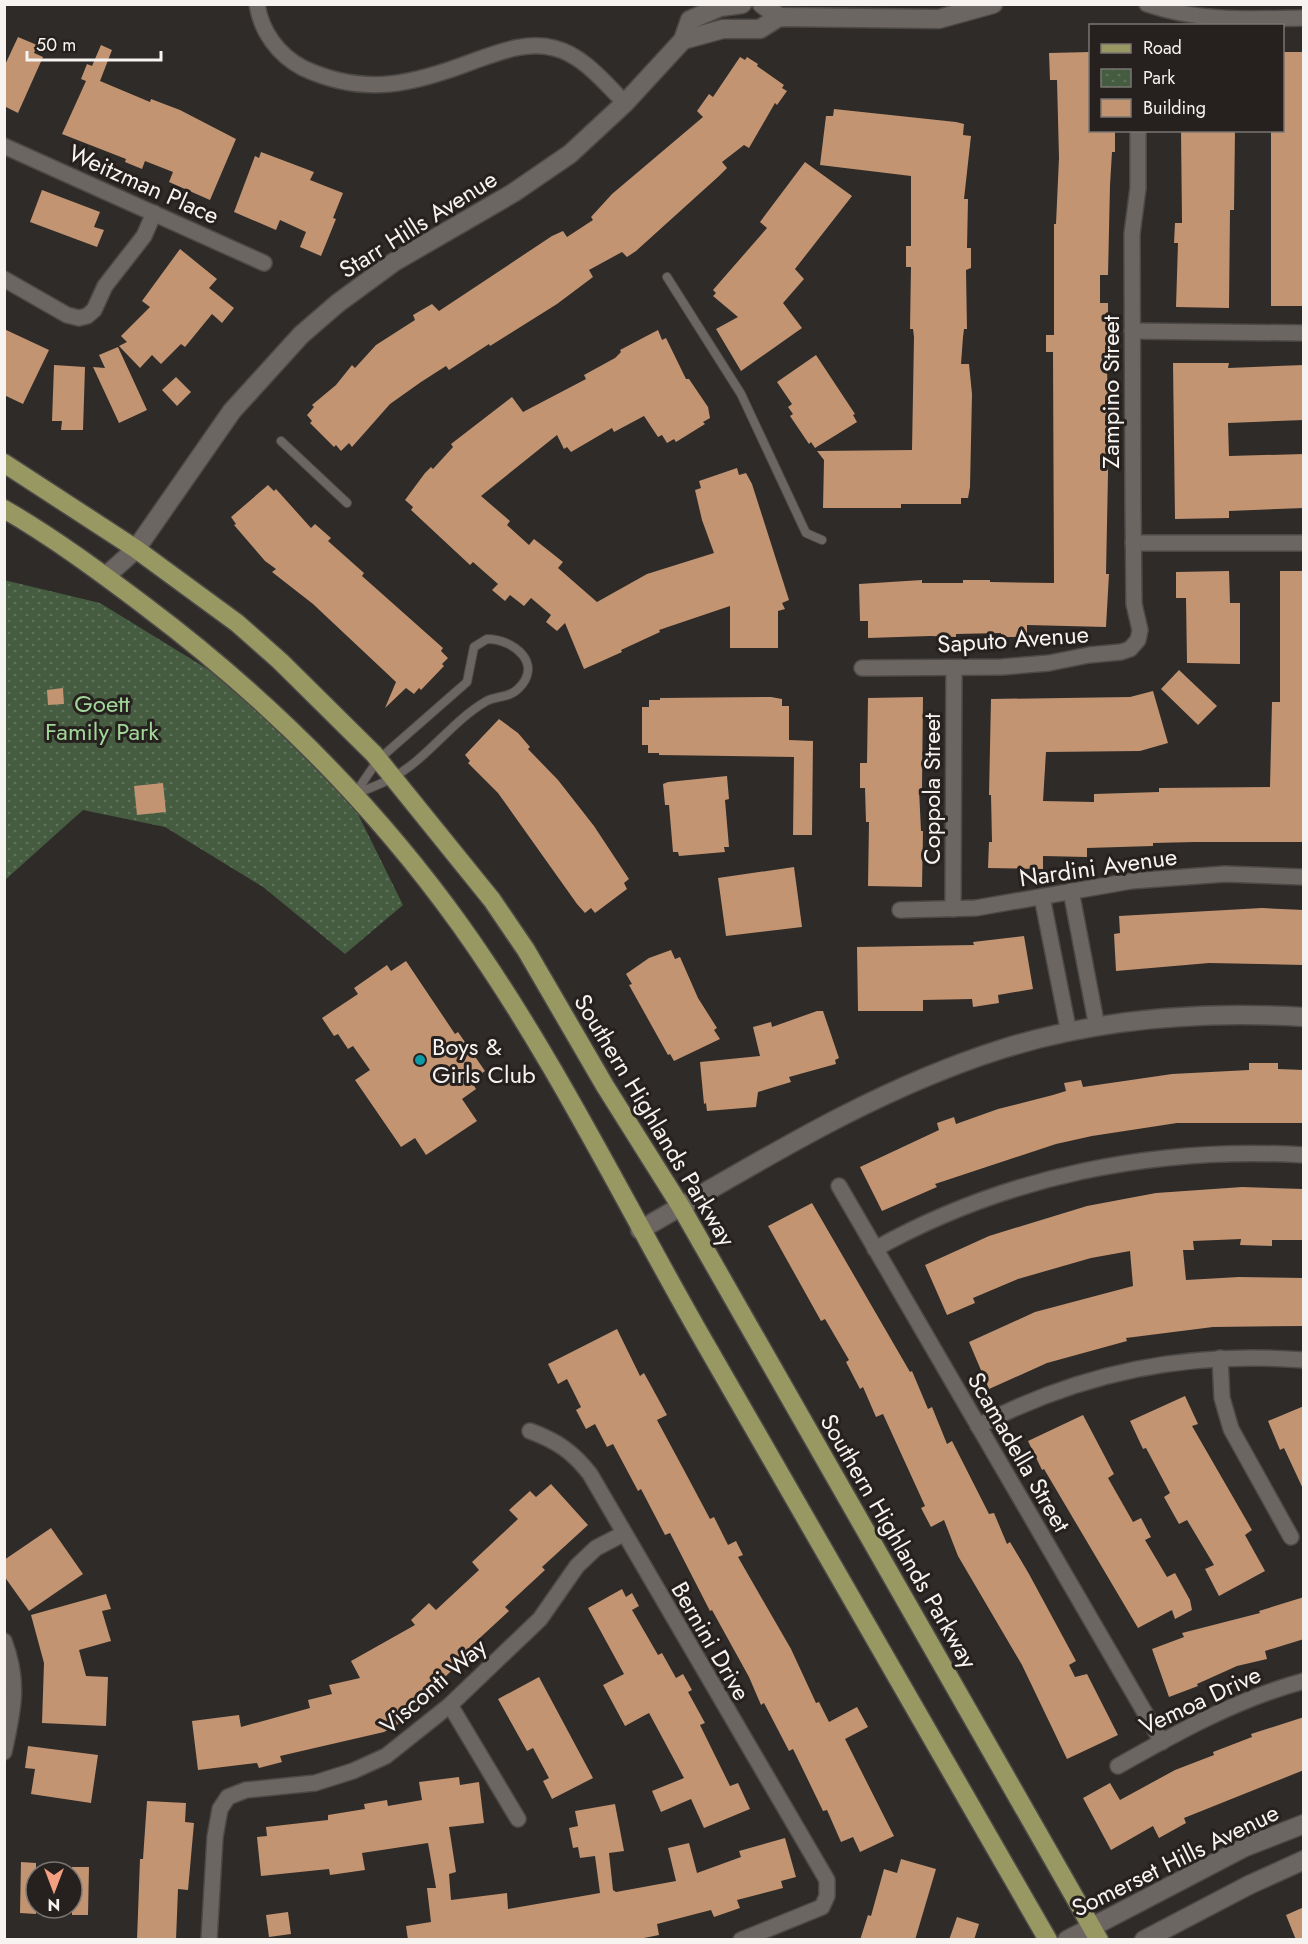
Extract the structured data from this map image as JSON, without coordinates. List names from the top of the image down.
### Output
{
  "streets": {
    "main road": ["Southern Highlands Parkway"],
    "street": [
      "Weitzman Place",
      "Starr Hills Avenue",
      "Zampino Street",
      "Saputo Avenue",
      "Coppola Street",
      "Nardini Avenue",
      "Scamadella Street",
      "Bernini Drive",
      "Visconti Way",
      "Vemoa Drive",
      "Somerset Hills Avenue"
    ]
  },
  "crossings": [
    ["Starr Hills Avenue", "Southern Highlands Parkway"],
    ["Zampino Street", "Saputo Avenue"],
    ["Saputo Avenue", "Coppola Street"],
    ["Coppola Street", "Nardini Avenue"],
    ["Southern Highlands Parkway", "Somerset Hills Avenue"],
    ["Scamadella Street", "Vemoa Drive"],
    ["Bernini Drive", "Visconti Way"]
  ],
  "parks": ["Goett Family Park"],
  "places": ["Boys & Girls Club"],
  "legend": ["Road", "Park", "Building"],
  "scale_bar": "50 m",
  "north": "bottom"
}
